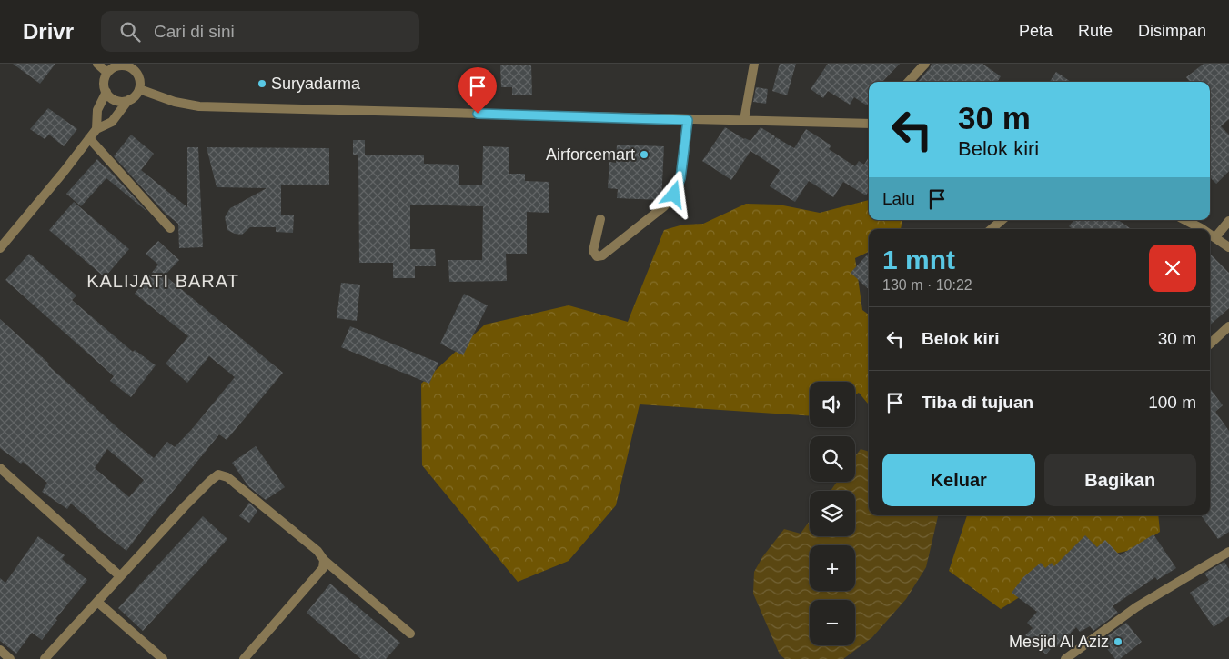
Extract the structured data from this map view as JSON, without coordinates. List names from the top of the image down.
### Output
{
  "districts": ["KALIJATI BARAT"],
  "places": ["Suryadarma", "Airforcemart", "Mesjid Al Aziz"],
  "page": {
    "header": "Drivr",
    "search": "Cari di sini",
    "nav": ["Peta", "Rute", "Disimpan"],
    "turn": ["30 m", "Belok kiri"],
    "then": "Lalu",
    "heading": ["1 mnt", "130 m · 10:22"],
    "list": [
      {
        "name": "Belok kiri",
        "value": "30 m"
      },
      {
        "name": "Tiba di tujuan",
        "value": "100 m"
      }
    ],
    "map_buttons": ["+", "−"],
    "buttons": ["Keluar", "Bagikan"]
  }
}
